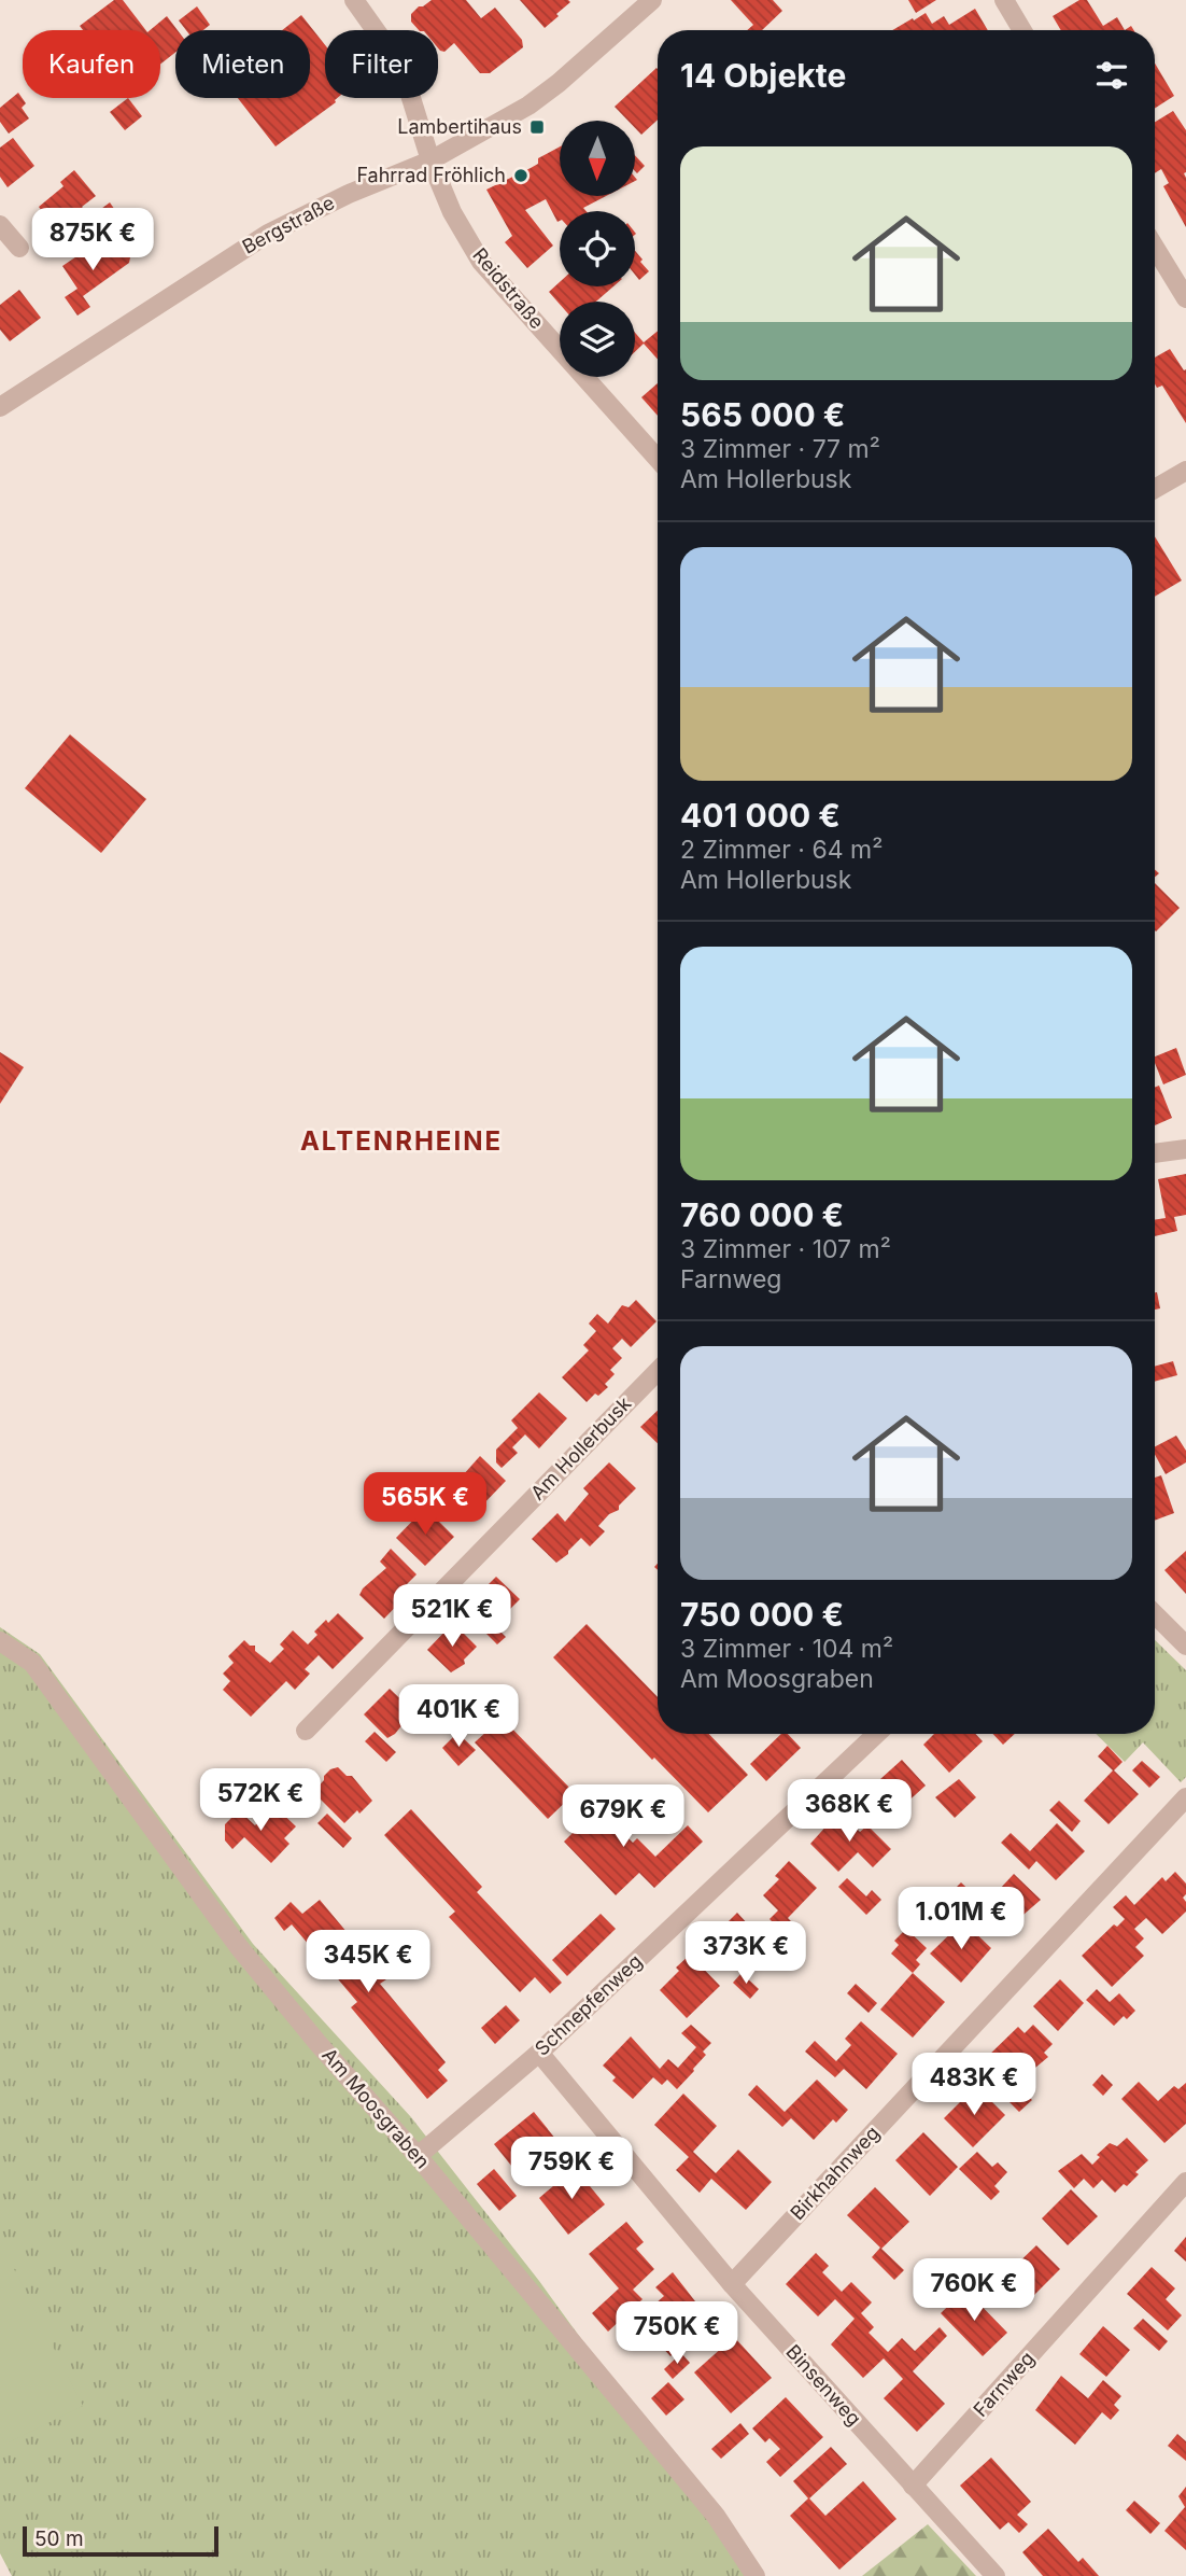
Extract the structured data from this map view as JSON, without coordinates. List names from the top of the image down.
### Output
{
  "streets": {
    "street": [
      "Bergstraße",
      "Reidstraße",
      "Am Hollerbusk",
      "Schnepfenweg",
      "Am Moosgraben",
      "Birkhahnweg",
      "Farnweg",
      "Binsenweg"
    ]
  },
  "crossings": [
    ["Bergstraße", "Reidstraße"],
    ["Schnepfenweg", "Am Moosgraben"],
    ["Schnepfenweg", "Binsenweg"],
    ["Birkhahnweg", "Binsenweg"],
    ["Farnweg", "Binsenweg"]
  ],
  "districts": ["ALTENRHEINE"],
  "places": {
    "transit": ["Lambertihaus"],
    "other": ["Fahrrad Fröhlich"]
  },
  "scale_bar": "50 m",
  "north": "bottom",
  "page": {
    "chip": ["Kaufen", "Mieten", "Filter"],
    "heading": "14 Objekte",
    "list": [
      {
        "name": "565 000 €",
        "note": "3 Zimmer · 77 m² · Am Hollerbusk"
      },
      {
        "name": "401 000 €",
        "note": "2 Zimmer · 64 m² · Am Hollerbusk"
      },
      {
        "name": "760 000 €",
        "note": "3 Zimmer · 107 m² · Farnweg"
      },
      {
        "name": "750 000 €",
        "note": "3 Zimmer · 104 m² · Am Moosgraben"
      }
    ],
    "price": [
      "875K €",
      "565K €",
      "521K €",
      "401K €",
      "572K €",
      "368K €",
      "679K €",
      "1.01M €",
      "373K €",
      "345K €",
      "483K €",
      "759K €",
      "760K €",
      "750K €"
    ],
    "scale": "50 m"
  }
}
